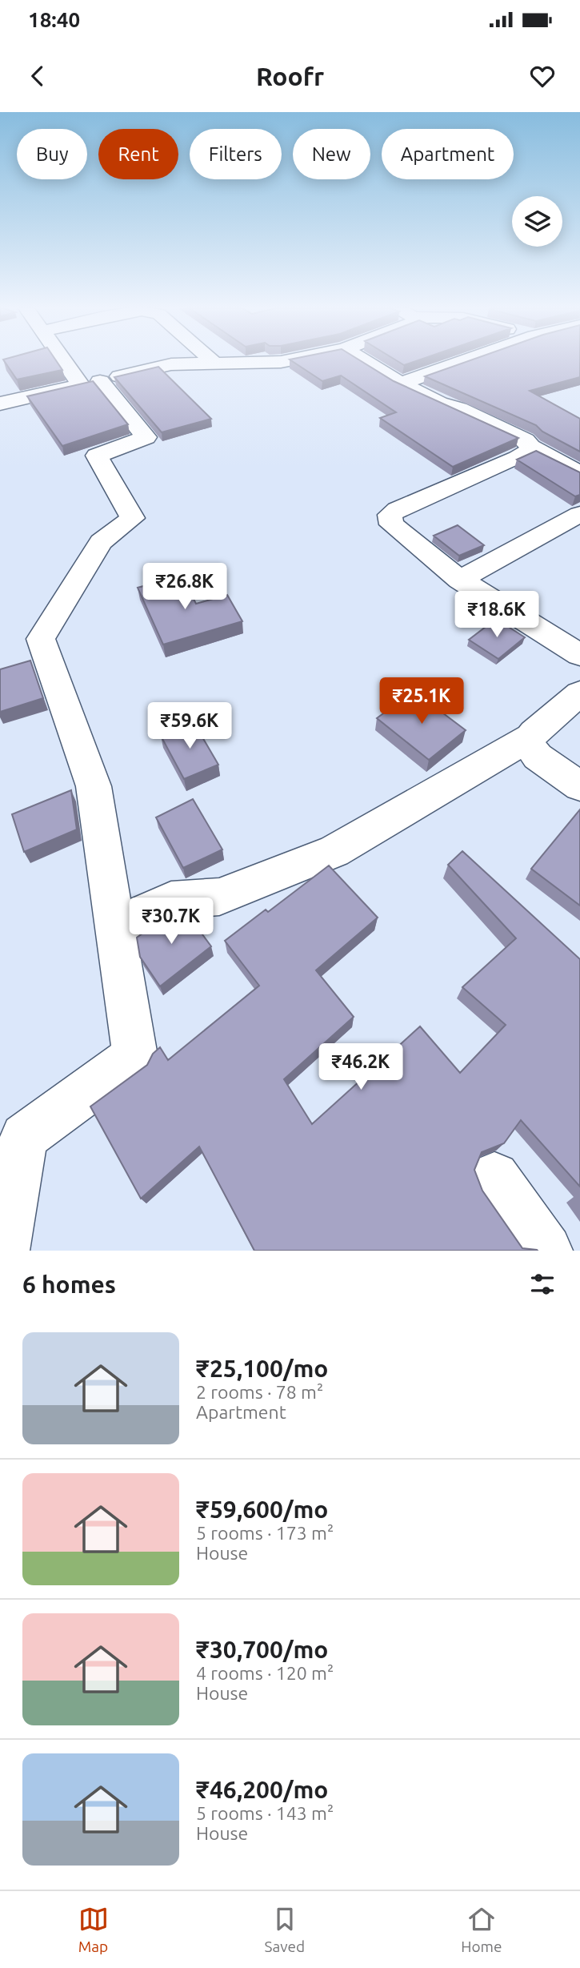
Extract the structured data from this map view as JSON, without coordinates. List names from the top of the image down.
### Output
{
  "page": {
    "status": "18:40",
    "header": "Roofr",
    "chip": [
      "Buy",
      "Rent",
      "Filters",
      "New",
      "Apartment"
    ],
    "price": [
      "₹26.8K",
      "₹18.6K",
      "₹25.1K",
      "₹59.6K",
      "₹30.7K",
      "₹46.2K"
    ],
    "heading": "6 homes",
    "list": [
      {
        "name": "₹25,100/mo",
        "note": "2 rooms · 78 m² · Apartment"
      },
      {
        "name": "₹59,600/mo",
        "note": "5 rooms · 173 m² · House"
      },
      {
        "name": "₹30,700/mo",
        "note": "4 rooms · 120 m² · House"
      },
      {
        "name": "₹46,200/mo",
        "note": "5 rooms · 143 m² · House"
      }
    ],
    "tabs": ["Map", "Saved", "Home"]
  }
}
